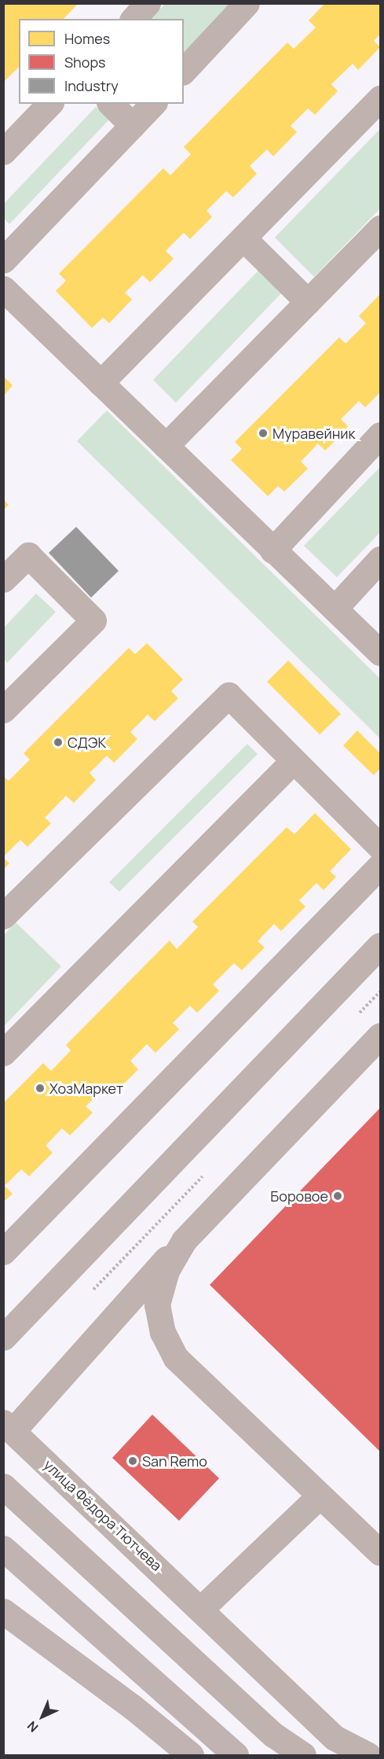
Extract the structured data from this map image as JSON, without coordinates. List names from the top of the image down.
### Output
{
  "streets": {
    "street": ["улица Фёдора Тютчева"]
  },
  "places": [
    "Муравейник",
    "СДЭК",
    "ХозМаркет",
    "Боровое",
    "San Remo"
  ],
  "legend": ["Homes", "Shops", "Industry"],
  "north": "bottom left"
}
